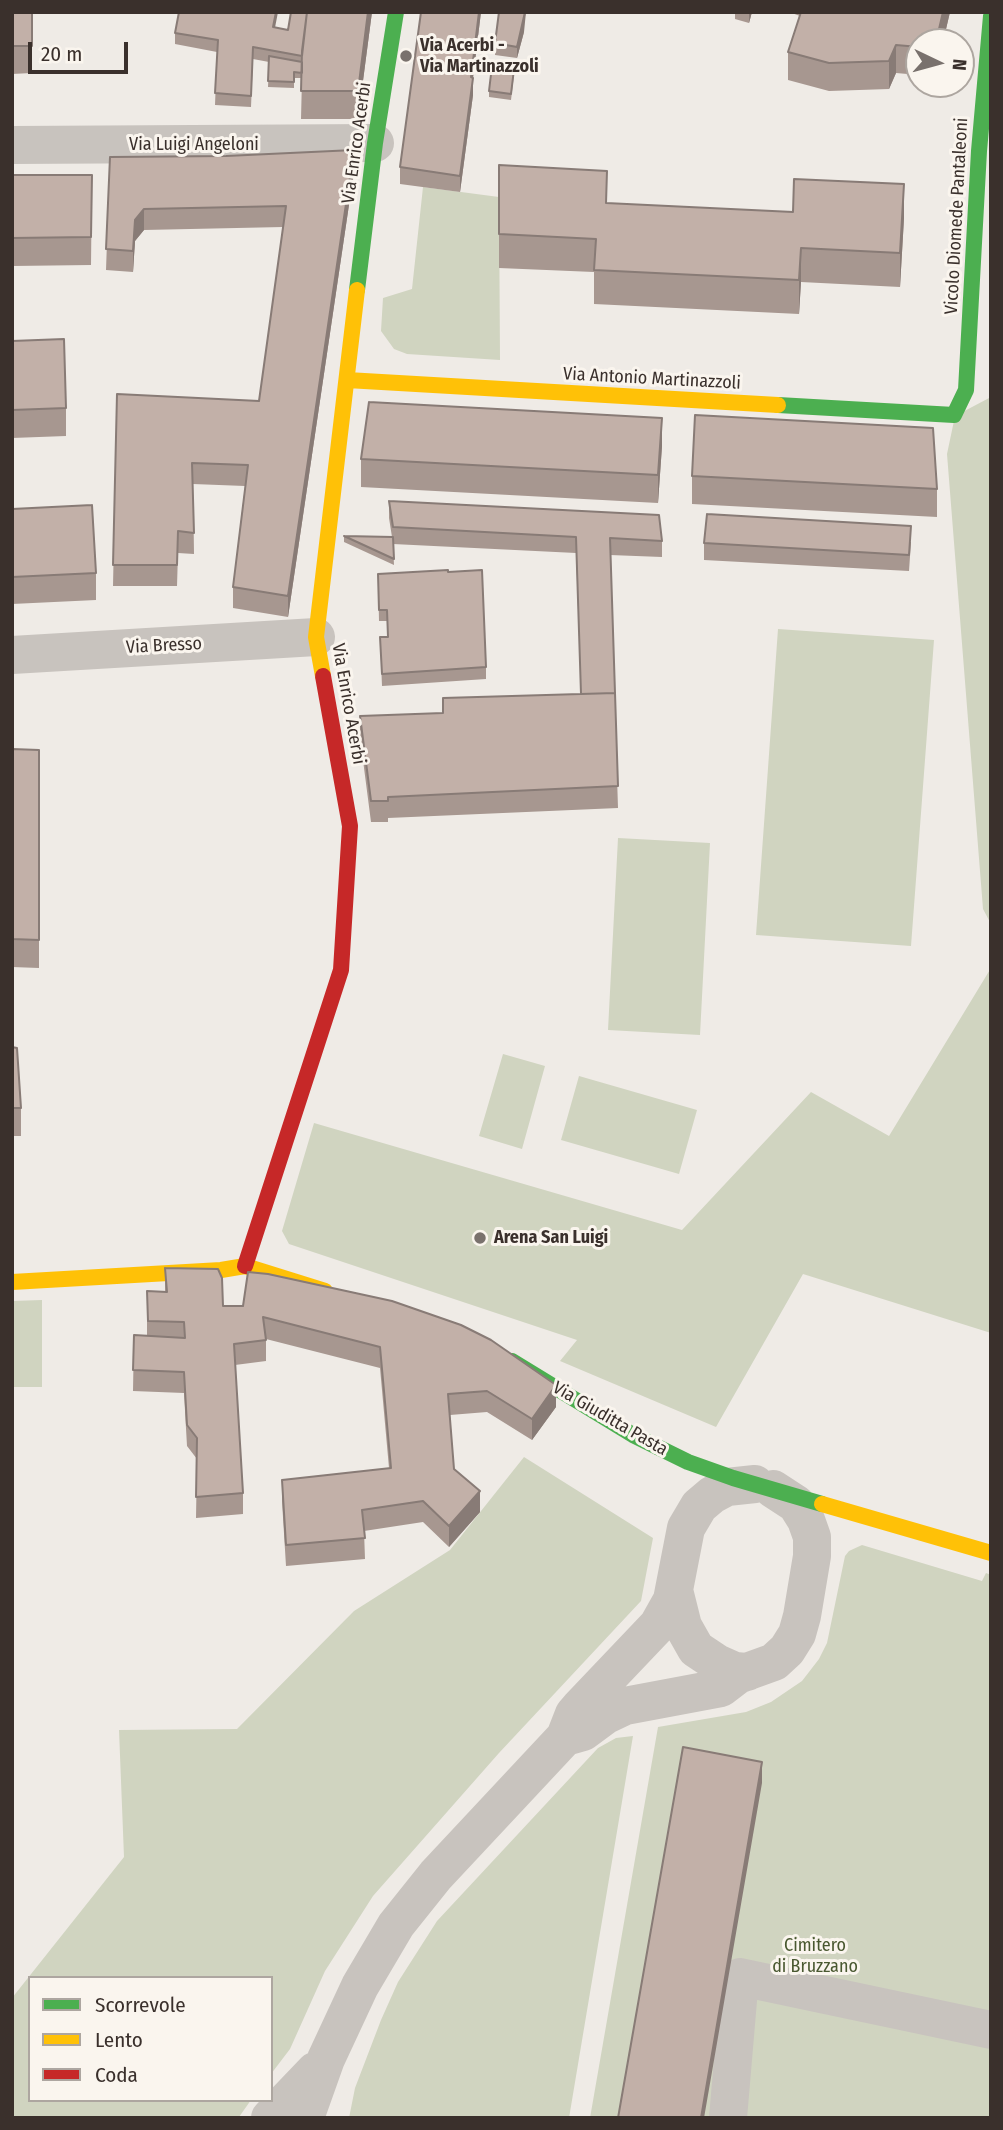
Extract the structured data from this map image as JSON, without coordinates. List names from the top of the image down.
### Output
{
  "streets": {
    "street": [
      "Via Enrico Acerbi",
      "Via Luigi Angeloni",
      "Vicolo Diomede Pantaleoni",
      "Via Antonio Martinazzoli",
      "Via Bresso",
      "Via Giuditta Pasta"
    ]
  },
  "crossings": [
    ["Via Enrico Acerbi", "Via Luigi Angeloni"],
    ["Via Enrico Acerbi", "Via Antonio Martinazzoli"],
    ["Via Enrico Acerbi", "Via Bresso"],
    ["Vicolo Diomede Pantaleoni", "Via Antonio Martinazzoli"]
  ],
  "parks": ["Cimitero di Bruzzano"],
  "places": ["Via Acerbi - Via Martinazzoli", "Arena San Luigi"],
  "legend": ["Scorrevole", "Lento", "Coda"],
  "scale_bar": "20 m",
  "north": "right"
}
